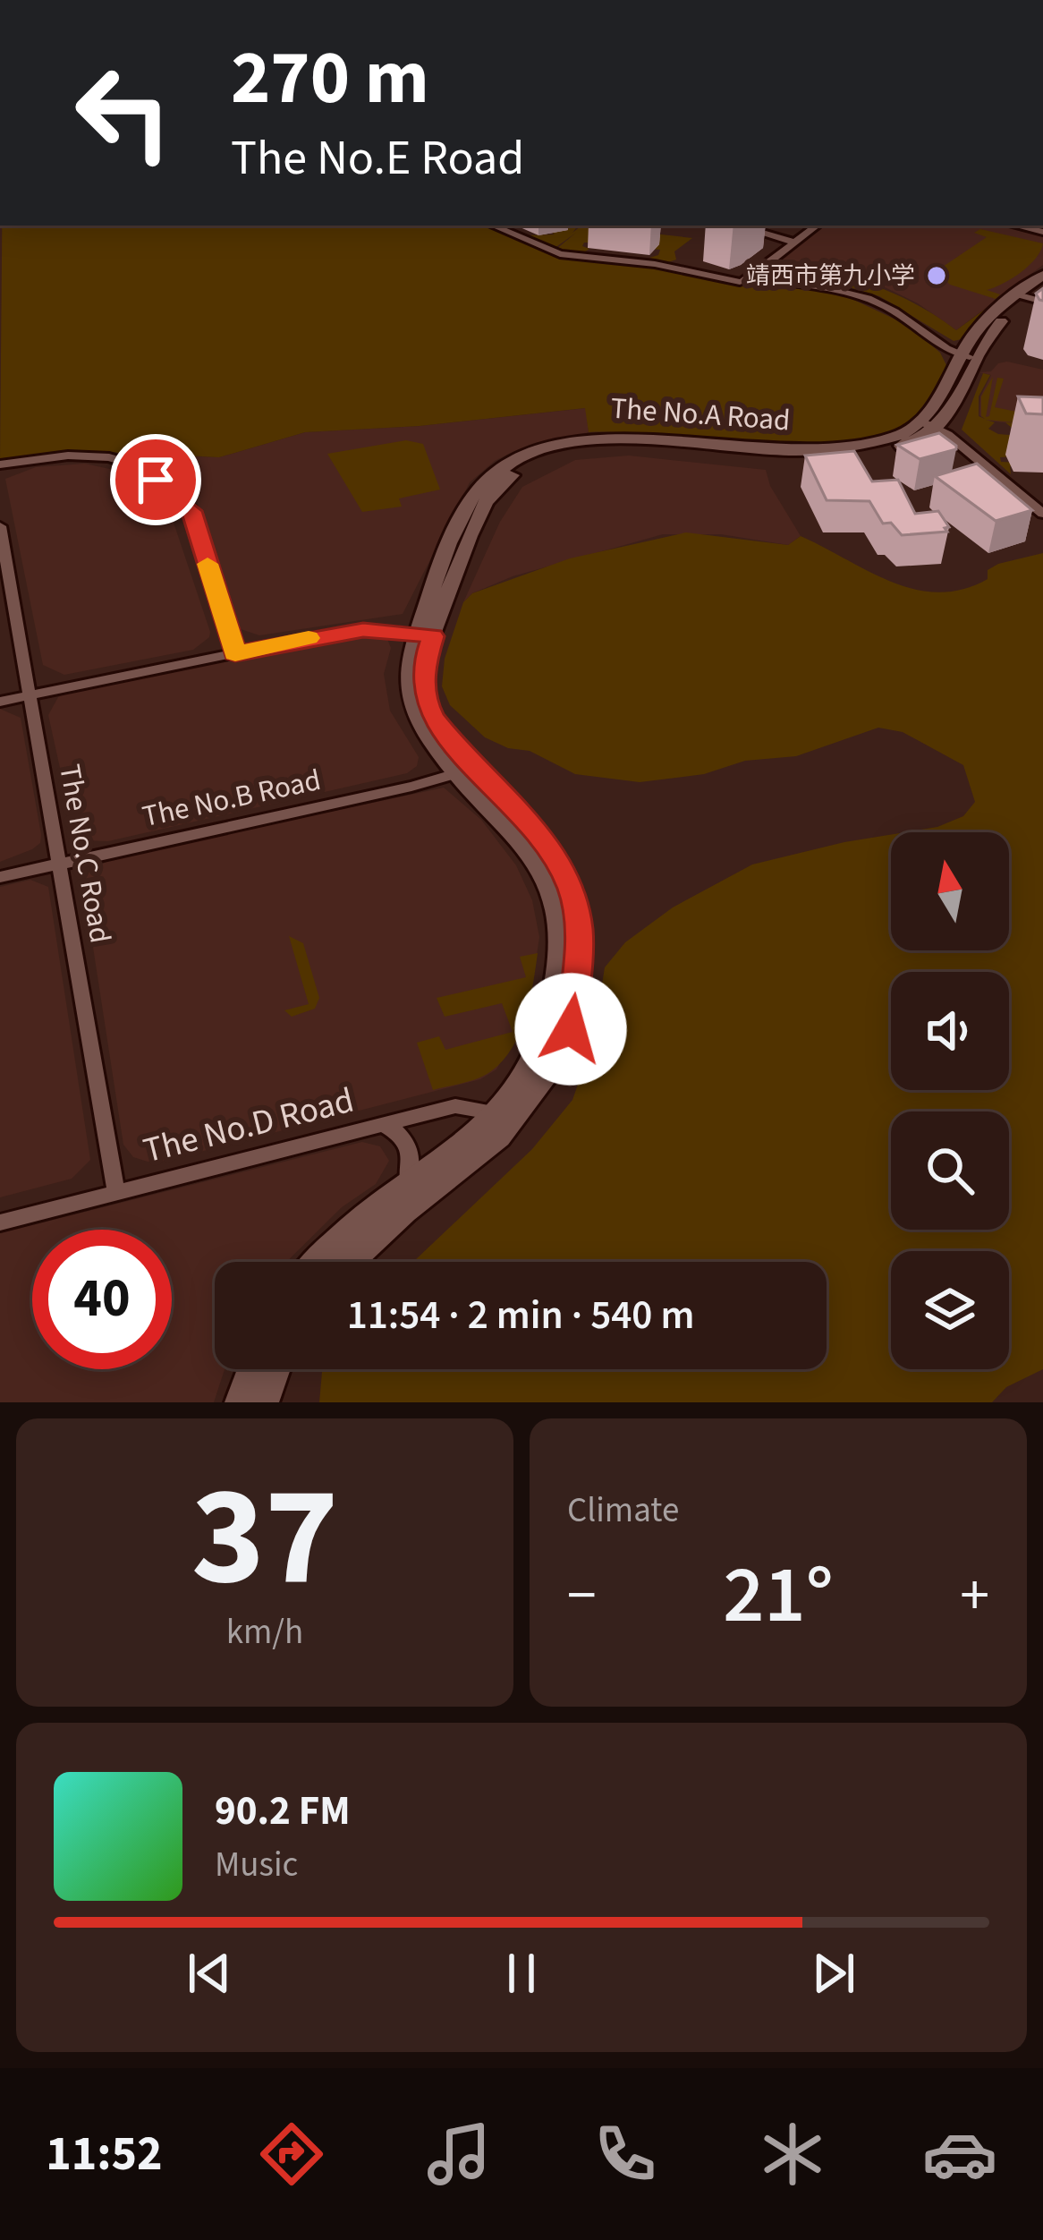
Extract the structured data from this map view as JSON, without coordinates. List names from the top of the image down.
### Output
{
  "streets": {
    "street": [
      "The No.A Road",
      "The No.B Road",
      "The No.C Road",
      "The No.D Road"
    ]
  },
  "crossings": [
    ["The No.A Road", "The No.B Road"],
    ["The No.A Road", "The No.D Road"],
    ["The No.B Road", "The No.C Road"],
    ["The No.C Road", "The No.D Road"]
  ],
  "places": ["靖西市第九小学"],
  "north": "top",
  "page": {
    "turn": ["270 m", "The No.E Road"],
    "limit": "40",
    "trip": "11:54 · 2 min · 540 m",
    "tile": [
      ["37", "km/h"],
      "Climate"
    ],
    "heat": ["−", "21°", "+"],
    "song": ["90.2 FM", "Music"],
    "tabs": "11:52"
  }
}
